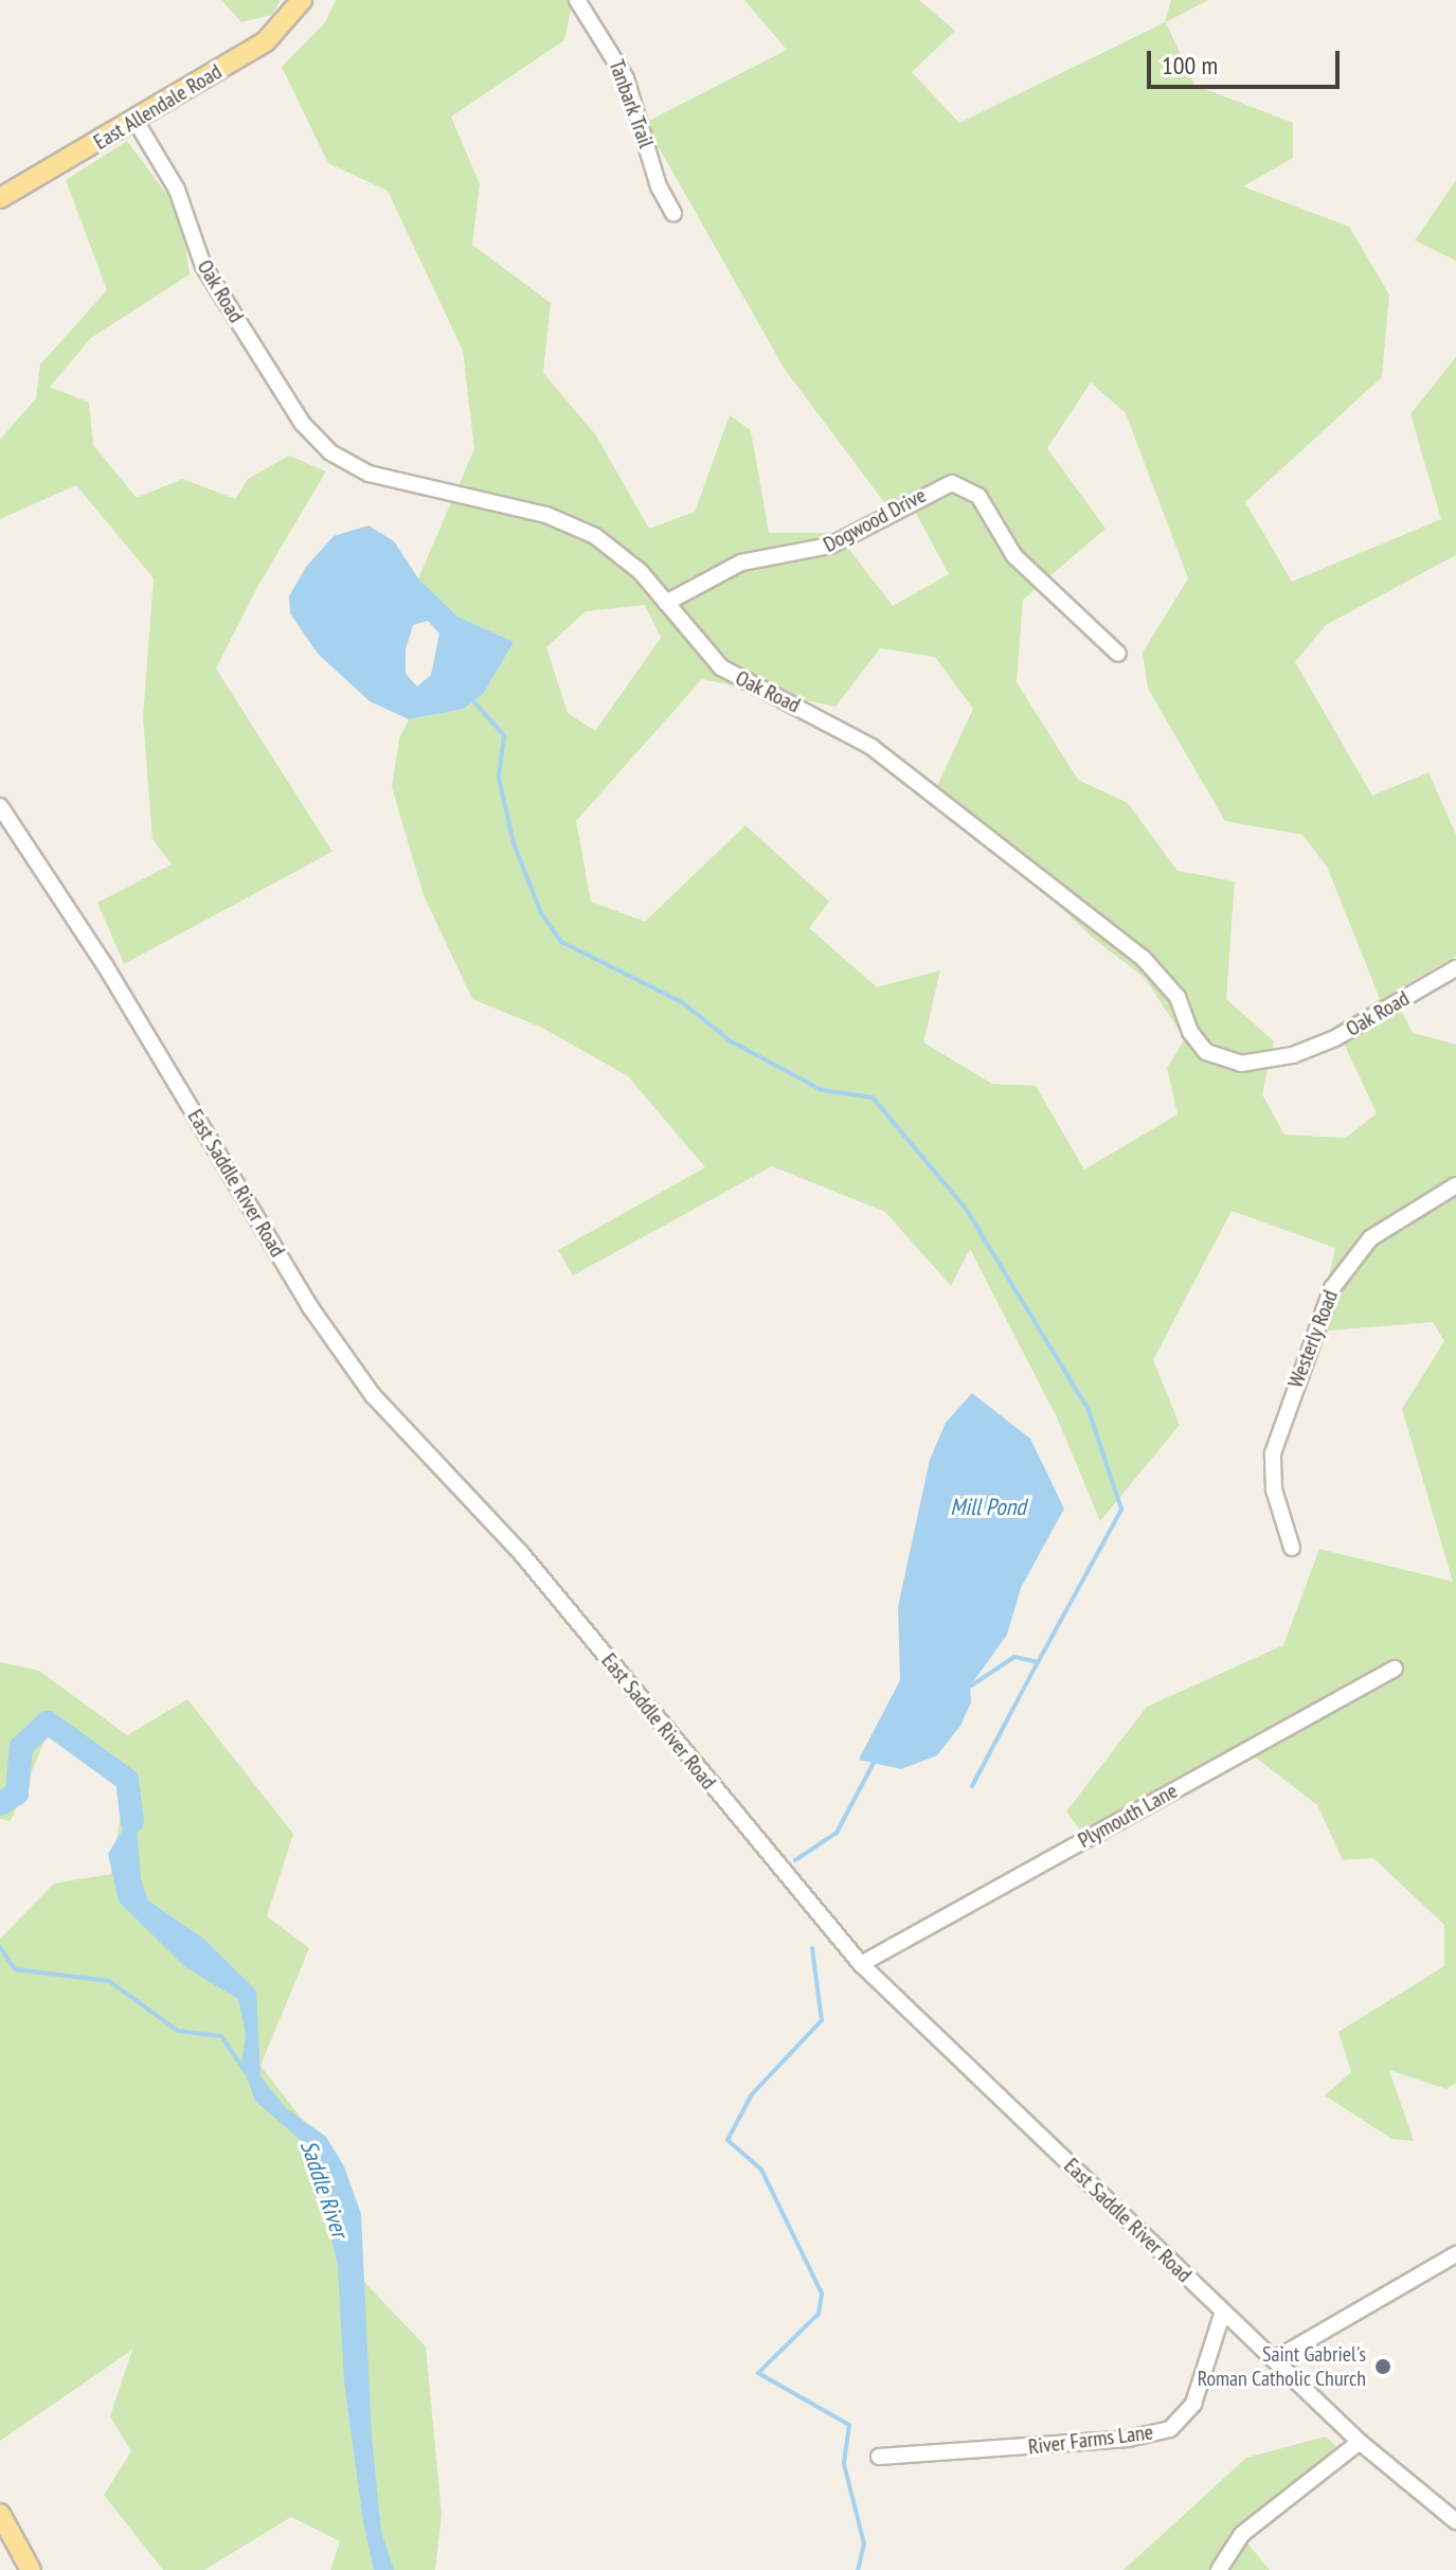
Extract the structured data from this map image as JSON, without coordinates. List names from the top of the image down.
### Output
{
  "streets": {
    "main road": ["East Allendale Road"],
    "street": [
      "Tanbark Trail",
      "Oak Road",
      "Dogwood Drive",
      "East Saddle River Road",
      "Westerly Road",
      "Plymouth Lane",
      "River Farms Lane"
    ]
  },
  "crossings": [
    ["East Allendale Road", "Oak Road"],
    ["Oak Road", "Dogwood Drive"],
    ["East Saddle River Road", "Plymouth Lane"],
    ["East Saddle River Road", "River Farms Lane"]
  ],
  "water": ["Mill Pond", "Saddle River"],
  "places": ["Saint Gabriel's Roman Catholic Church"],
  "scale_bar": "100 m"
}
